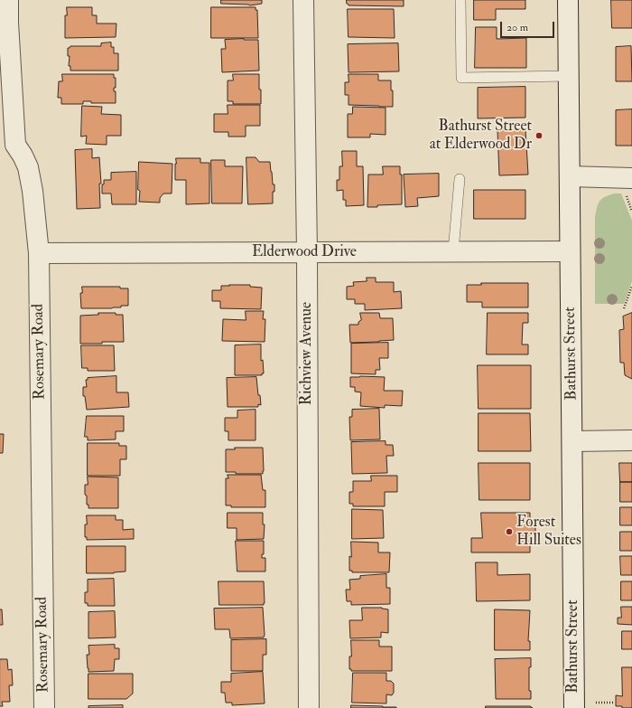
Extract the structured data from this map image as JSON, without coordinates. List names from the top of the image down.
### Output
{
  "streets": {
    "street": [
      "Elderwood Drive",
      "Rosemary Road",
      "Richview Avenue",
      "Bathurst Street"
    ]
  },
  "crossings": [
    ["Elderwood Drive", "Rosemary Road"],
    ["Elderwood Drive", "Richview Avenue"],
    ["Elderwood Drive", "Bathurst Street"]
  ],
  "places": ["Bathurst Street at Elderwood Dr", "Forest Hill Suites"],
  "scale_bar": "20 m"
}
